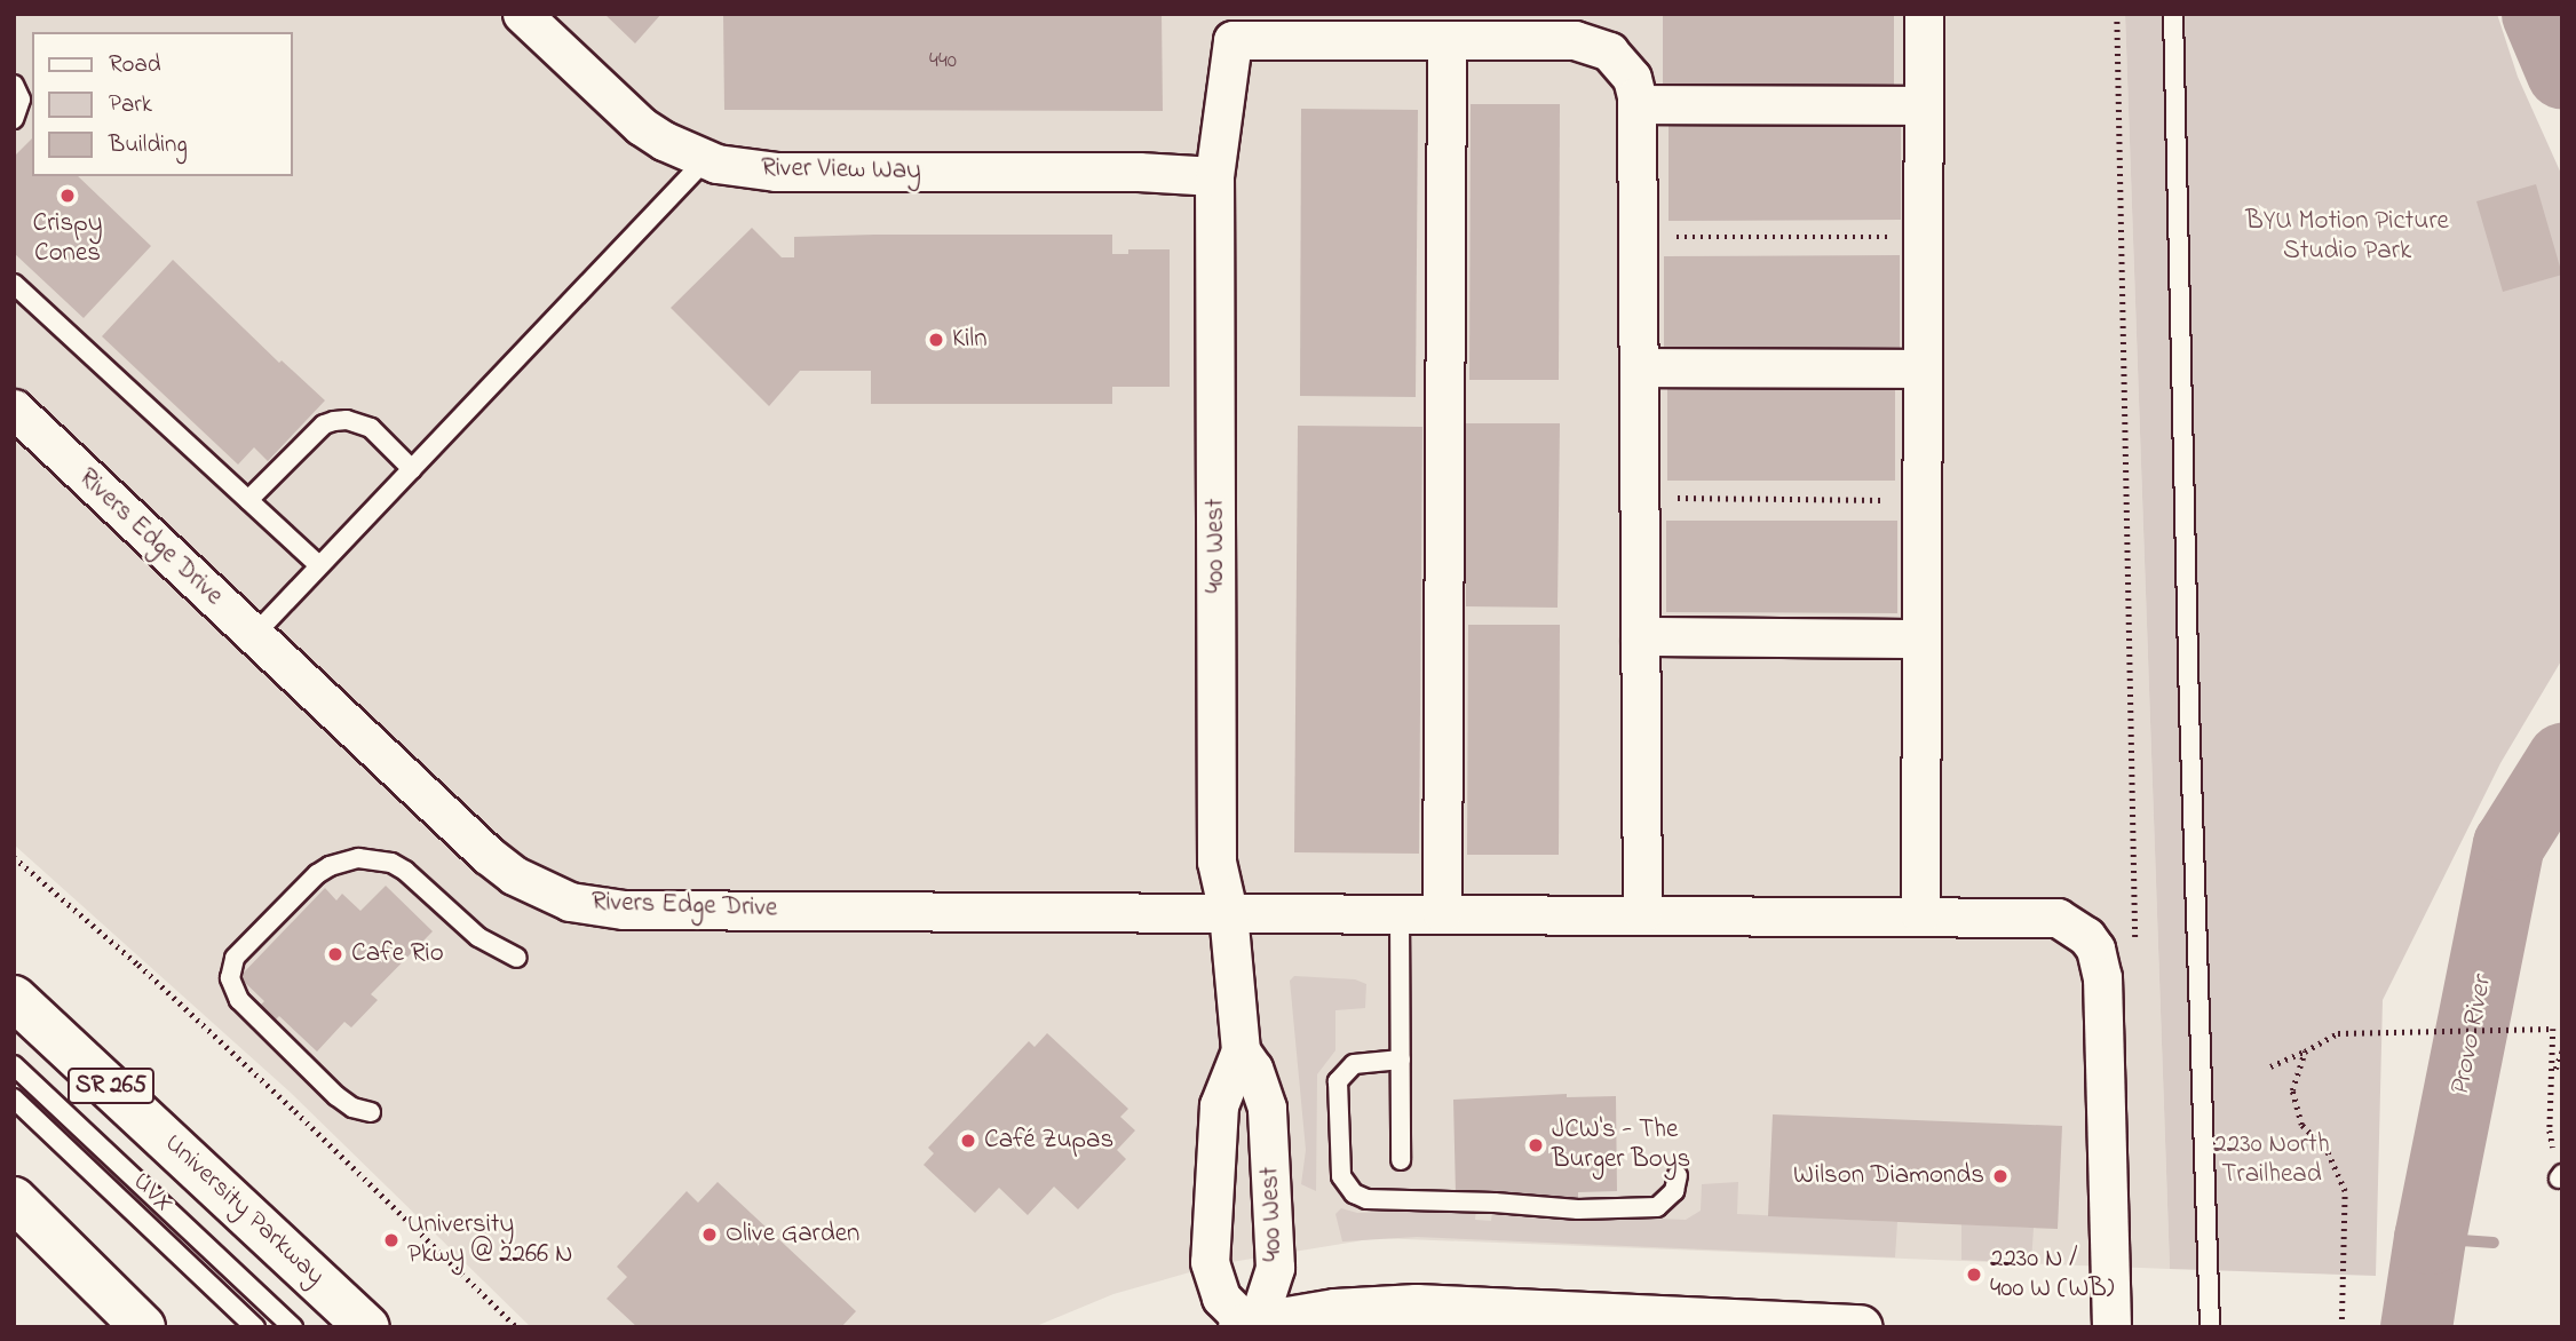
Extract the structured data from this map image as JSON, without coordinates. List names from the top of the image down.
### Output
{
  "streets": {
    "main road": ["SR 265", "University Parkway"],
    "street": ["River View Way", "Rivers Edge Drive", "400 West"],
    "lane": ["UVX"]
  },
  "crossings": [
    ["River View Way", "400 West"],
    ["Rivers Edge Drive", "400 West"]
  ],
  "water": ["Provo River"],
  "parks": ["BYU Motion Picture Studio Park", "2230 North Trailhead"],
  "places": [
    "Crispy Cones",
    "Kiln",
    "Cafe Rio",
    "Café Zupas",
    "JCW's - The Burger Boys",
    "Wilson Diamonds",
    "Olive Garden",
    "University Pkwy @ 2266 N",
    "2230 N / 400 W (WB)"
  ],
  "house_numbers": ["440"],
  "legend": ["Road", "Park", "Building"]
}
